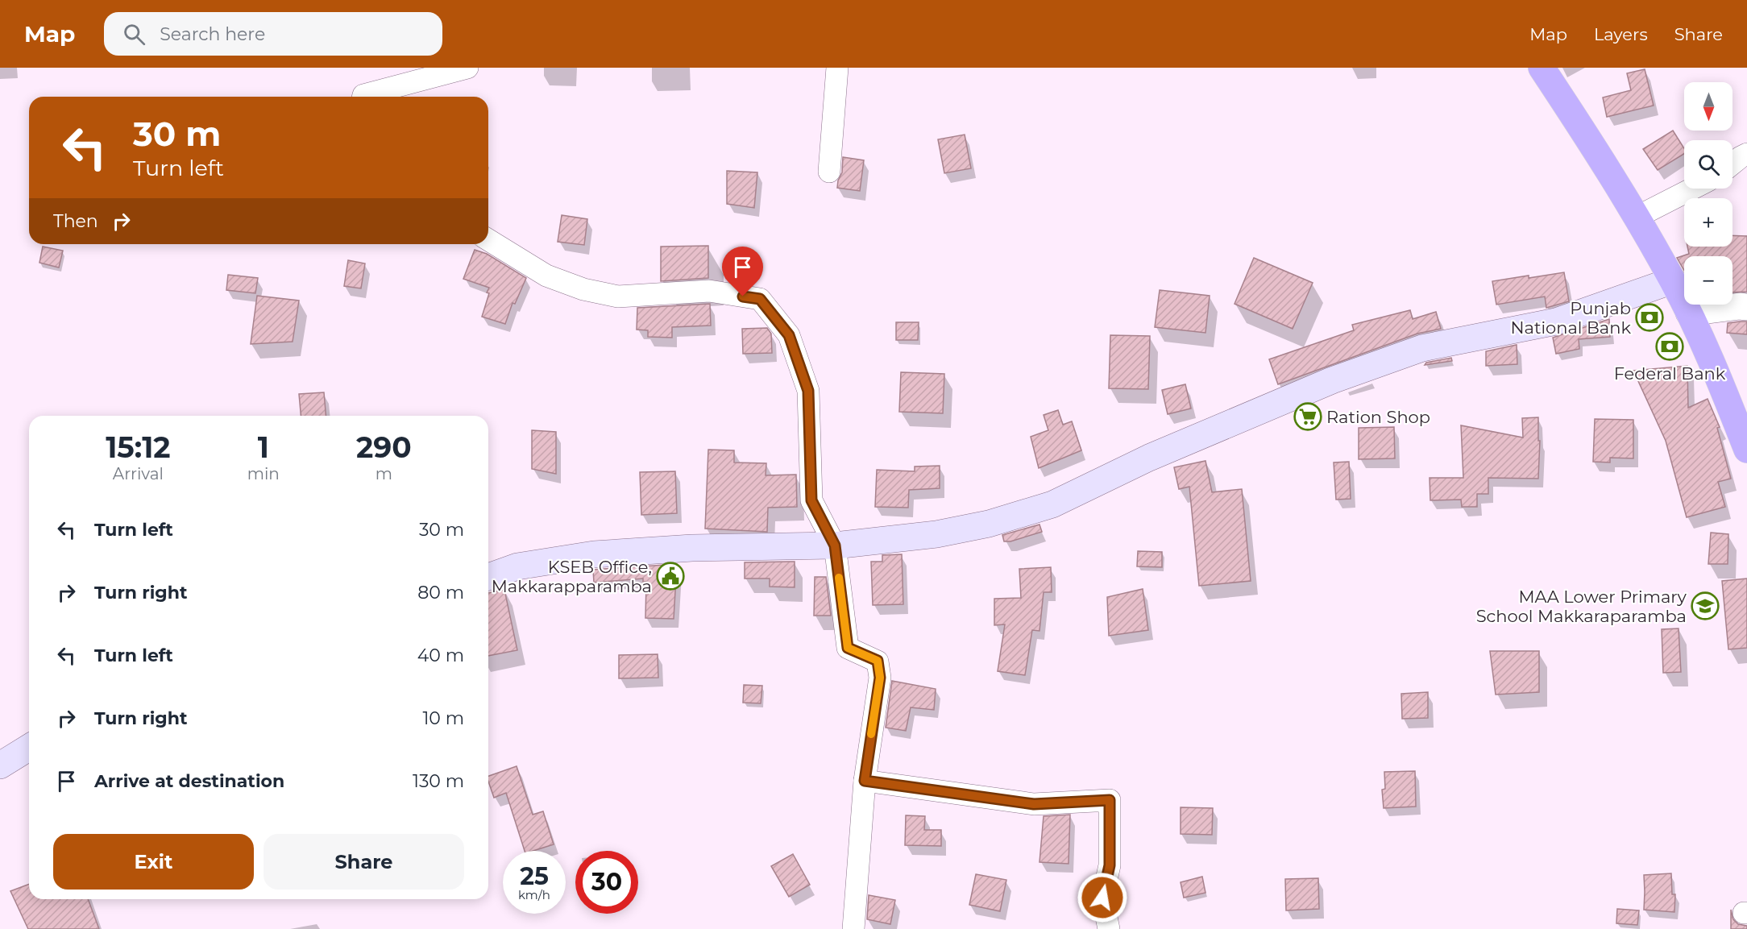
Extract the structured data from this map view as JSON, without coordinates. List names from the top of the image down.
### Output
{
  "places": {
    "bank": ["Punjab National Bank", "Federal Bank"],
    "supermarket": ["Ration Shop"],
    "public building": ["KSEB Office, Makkarapparamba"],
    "school or university": ["MAA Lower Primary School Makkaraparamba"]
  },
  "north": "bottom",
  "page": {
    "header": "Map",
    "search": "Search here",
    "nav": ["Map", "Layers", "Share"],
    "map_buttons": ["+", "−"],
    "turn": ["30 m", "Turn left"],
    "then": "Then",
    "eta": [
      "15:12",
      "Arrival",
      "1",
      "min",
      "290",
      "m"
    ],
    "list": [
      {
        "name": "Turn left",
        "value": "30 m"
      },
      {
        "name": "Turn right",
        "value": "80 m"
      },
      {
        "name": "Turn left",
        "value": "40 m"
      },
      {
        "name": "Turn right",
        "value": "10 m"
      },
      {
        "name": "Arrive at destination",
        "value": "130 m"
      }
    ],
    "buttons": ["Exit", "Share"],
    "speed": "25 km/h",
    "limit": "30"
  }
}
